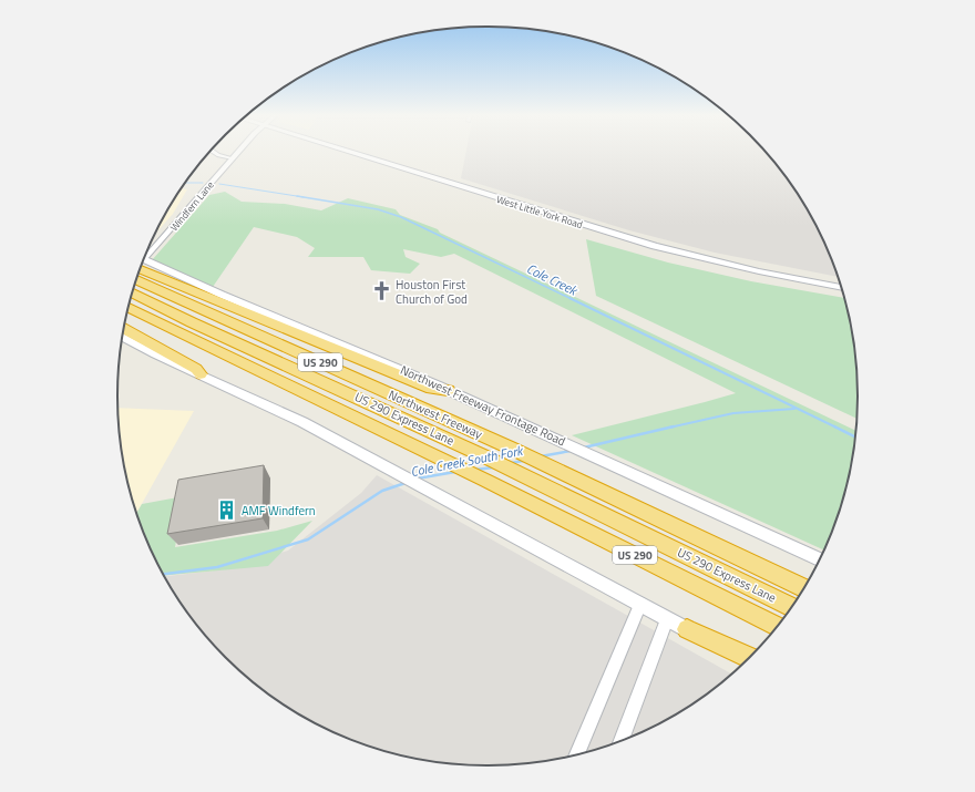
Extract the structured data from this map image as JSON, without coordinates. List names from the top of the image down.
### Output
{
  "streets": {
    "highway": ["US 290", "Northwest Freeway", "US 290 Express Lane"],
    "main road": ["West Little York Road", "Northwest Freeway Frontage Road"],
    "street": ["Windfern Lane"]
  },
  "water": ["Cole Creek", "Cole Creek South Fork"],
  "places": {
    "church": ["Houston First Church of God"],
    "building": ["AMF Windfern"]
  }
}
